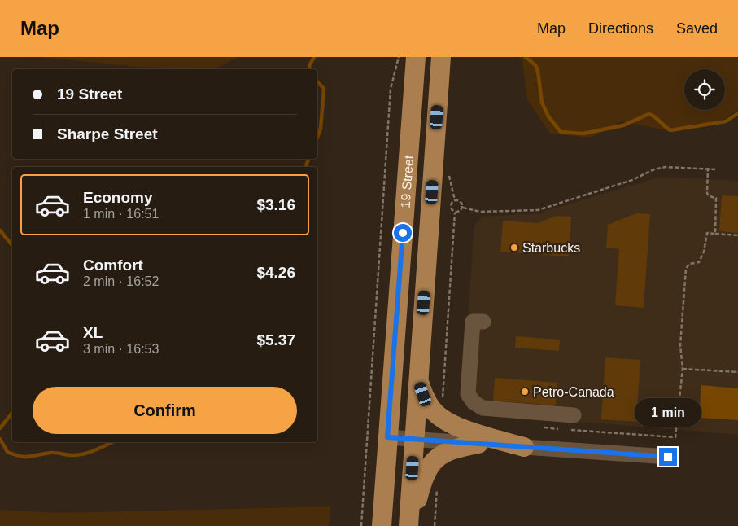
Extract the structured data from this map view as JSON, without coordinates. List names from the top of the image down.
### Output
{
  "streets": {
    "main road": ["19 Street"]
  },
  "places": ["Starbucks", "Petro-Canada"],
  "page": {
    "header": "Map",
    "nav": ["Map", "Directions", "Saved"],
    "banner": ["19 Street", "Sharpe Street"],
    "list": [
      {
        "name": "Economy",
        "note": "1 min · 16:51",
        "value": "$3.16"
      },
      {
        "name": "Comfort",
        "note": "2 min · 16:52",
        "value": "$4.26"
      },
      {
        "name": "XL",
        "note": "3 min · 16:53",
        "value": "$5.37"
      }
    ],
    "buttons": "Confirm",
    "bubble": "1 min"
  }
}
